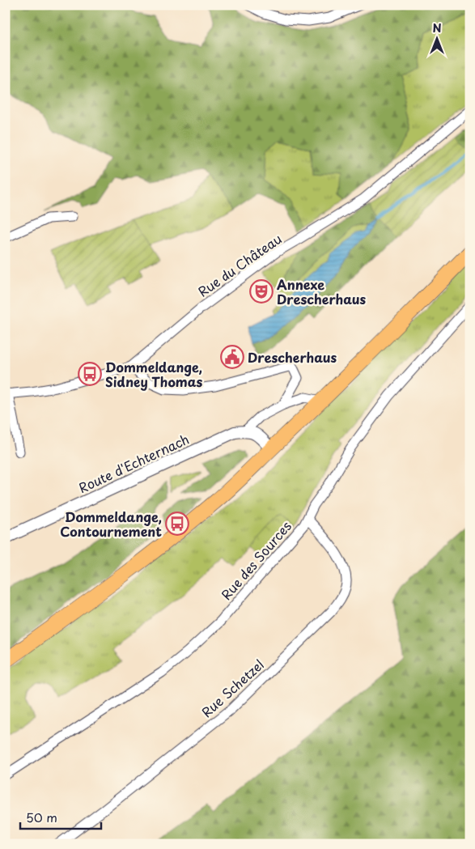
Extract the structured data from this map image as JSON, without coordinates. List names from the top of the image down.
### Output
{
  "streets": {
    "street": [
      "Rue du Château",
      "Route d'Echternach",
      "Rue des Sources",
      "Rue Schetzel"
    ]
  },
  "crossings": [
    ["Rue des Sources", "Rue Schetzel"]
  ],
  "places": {
    "theatre": ["Annexe Drescherhaus"],
    "public building": ["Drescherhaus"],
    "bus stop": ["Dommeldange, Sidney Thomas", "Dommeldange, Contournement"]
  },
  "scale_bar": "50 m",
  "north": "top"
}
